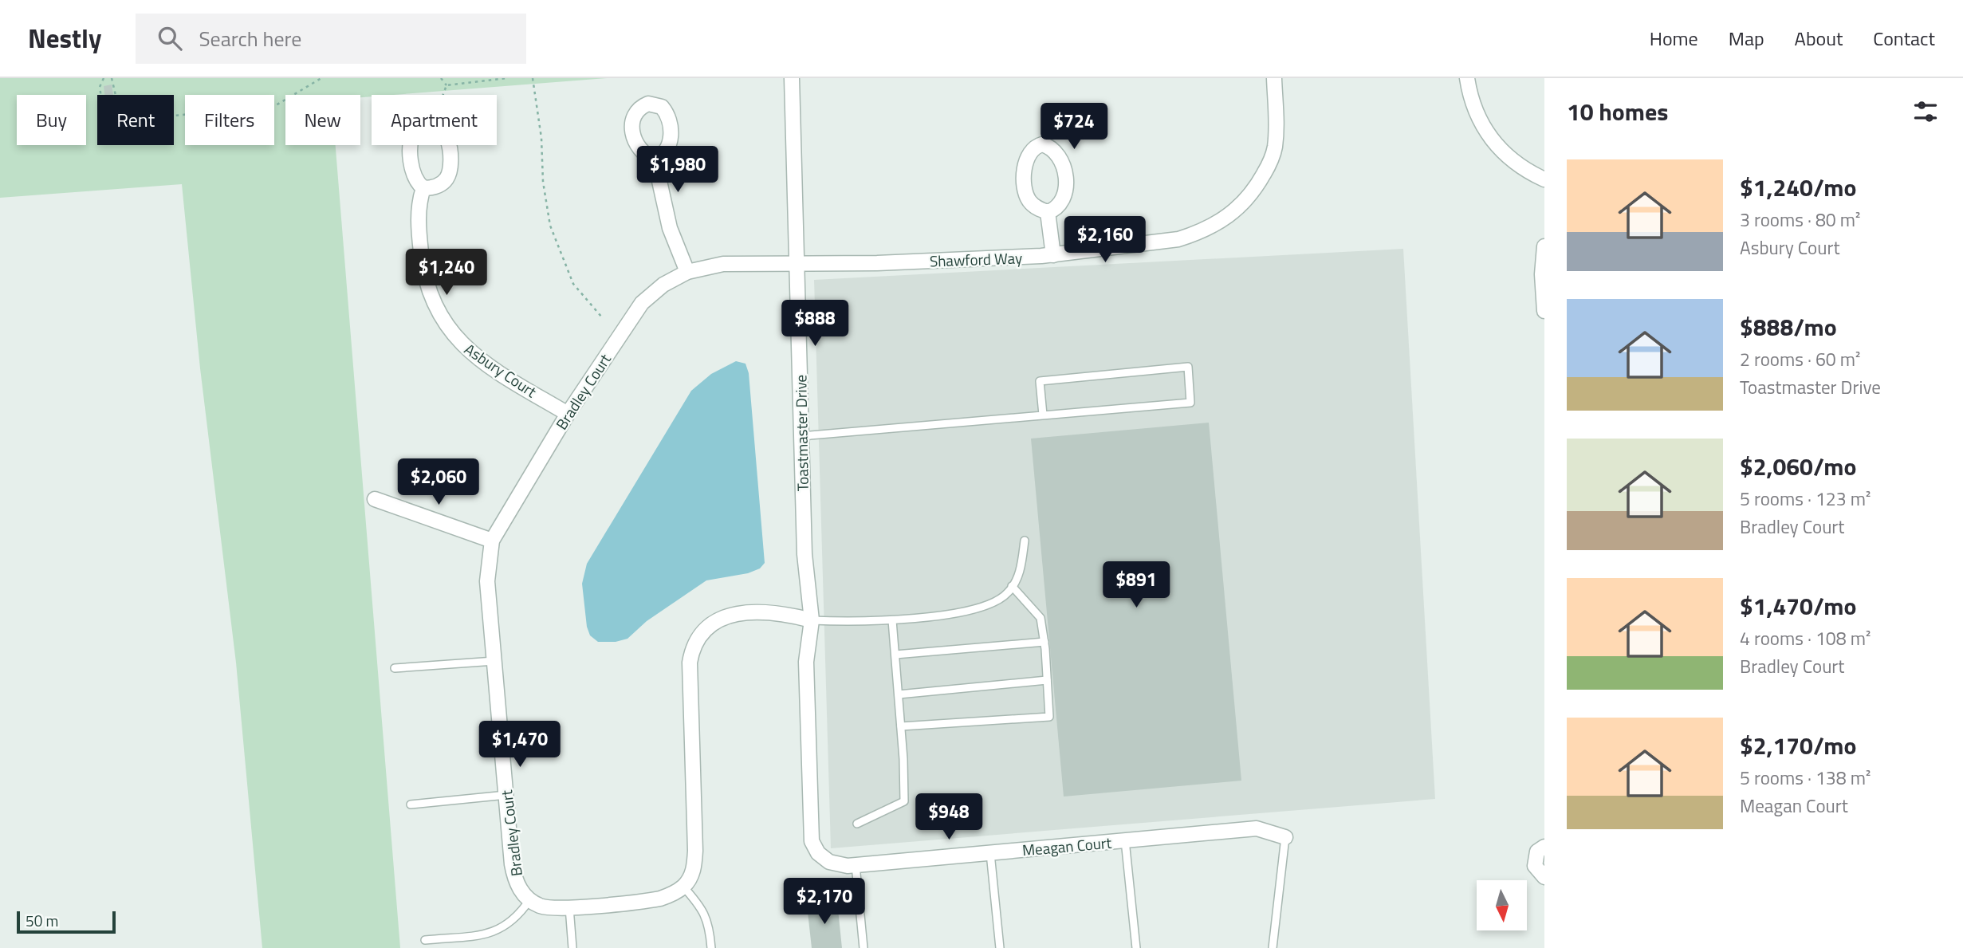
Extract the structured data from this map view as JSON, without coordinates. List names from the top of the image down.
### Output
{
  "streets": {
    "street": [
      "Shawford Way",
      "Asbury Court",
      "Bradley Court",
      "Toastmaster Drive",
      "Meagan Court"
    ]
  },
  "crossings": [
    ["Shawford Way", "Bradley Court"],
    ["Shawford Way", "Toastmaster Drive"],
    ["Asbury Court", "Bradley Court"],
    ["Bradley Court", "Toastmaster Drive"],
    ["Toastmaster Drive", "Meagan Court"]
  ],
  "scale_bar": "50 m",
  "north": "bottom",
  "page": {
    "header": "Nestly",
    "search": "Search here",
    "nav": [
      "Home",
      "Map",
      "About",
      "Contact"
    ],
    "heading": "10 homes",
    "chip": [
      "Buy",
      "Rent",
      "Filters",
      "New",
      "Apartment"
    ],
    "price": [
      "$724",
      "$1,980",
      "$2,160",
      "$1,240",
      "$888",
      "$2,060",
      "$891",
      "$1,470",
      "$948",
      "$2,170"
    ],
    "list": [
      {
        "name": "$1,240/mo",
        "note": "3 rooms · 80 m² · Asbury Court"
      },
      {
        "name": "$888/mo",
        "note": "2 rooms · 60 m² · Toastmaster Drive"
      },
      {
        "name": "$2,060/mo",
        "note": "5 rooms · 123 m² · Bradley Court"
      },
      {
        "name": "$1,470/mo",
        "note": "4 rooms · 108 m² · Bradley Court"
      },
      {
        "name": "$2,170/mo",
        "note": "5 rooms · 138 m² · Meagan Court"
      }
    ],
    "scale": "50 m"
  }
}
